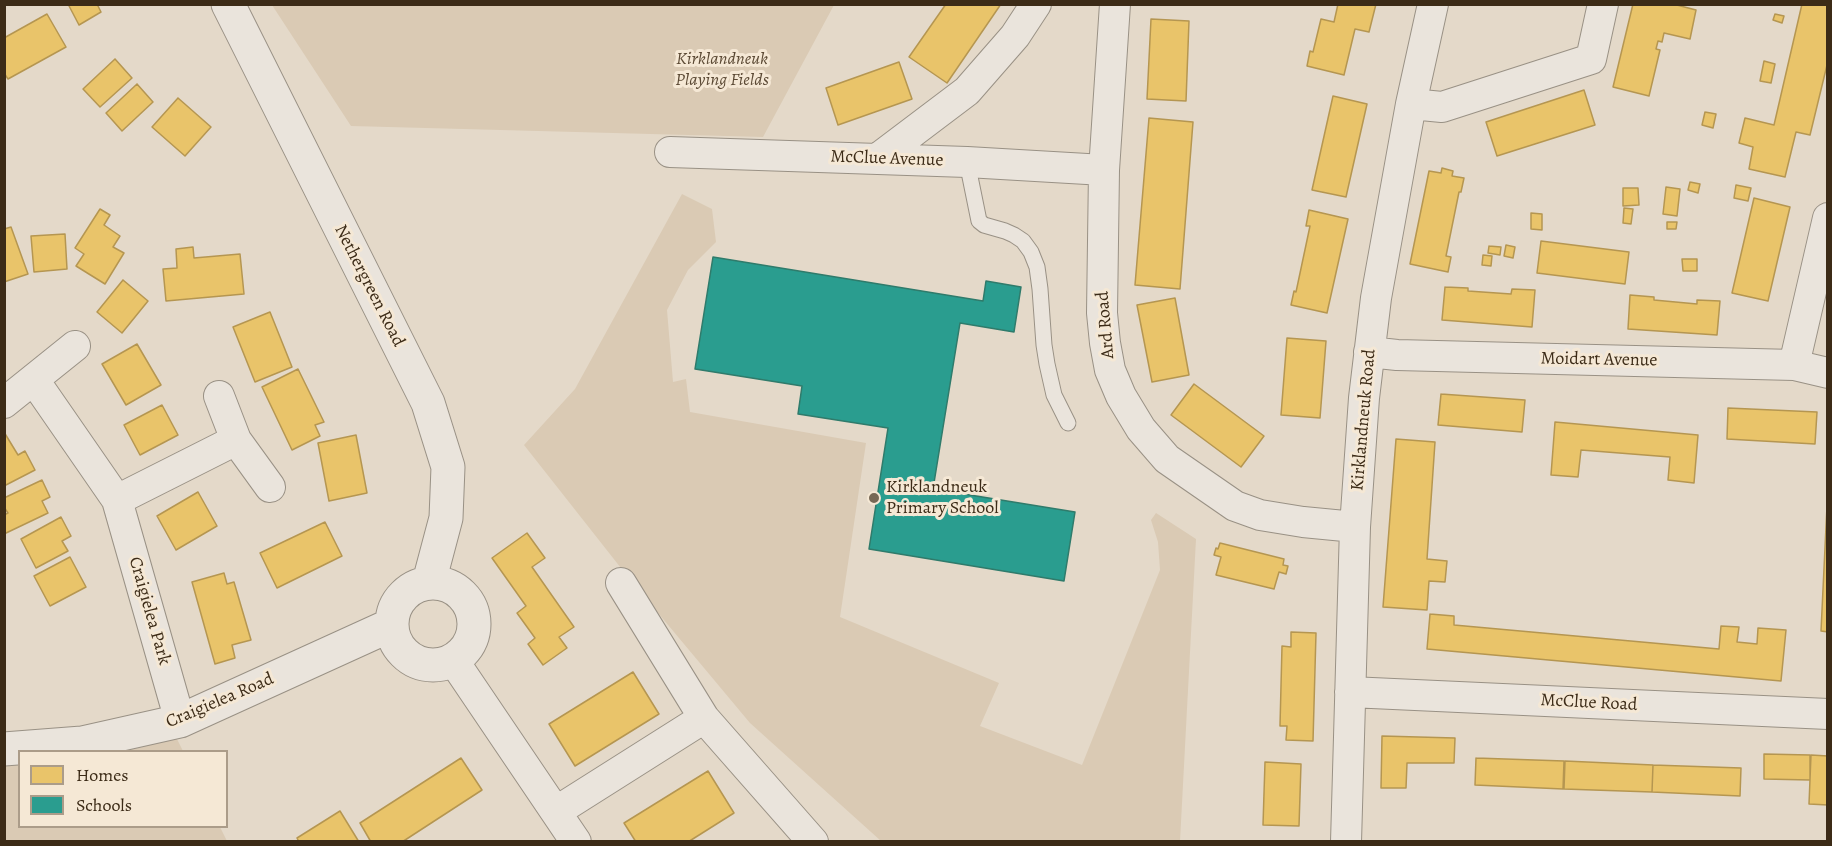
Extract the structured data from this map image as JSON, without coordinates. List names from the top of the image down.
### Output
{
  "streets": {
    "street": [
      "McClue Avenue",
      "Nethergreen Road",
      "Ard Road",
      "Moidart Avenue",
      "Kirklandneuk Road",
      "Craigielea Park",
      "Craigielea Road",
      "McClue Road"
    ]
  },
  "crossings": [
    ["McClue Avenue", "Ard Road"],
    ["Nethergreen Road", "Craigielea Road"],
    ["Ard Road", "Kirklandneuk Road"],
    ["Moidart Avenue", "Kirklandneuk Road"],
    ["Kirklandneuk Road", "McClue Road"],
    ["Craigielea Park", "Craigielea Road"]
  ],
  "parks": ["Kirklandneuk Playing Fields"],
  "places": ["Kirklandneuk Primary School"],
  "legend": ["Homes", "Schools"]
}
